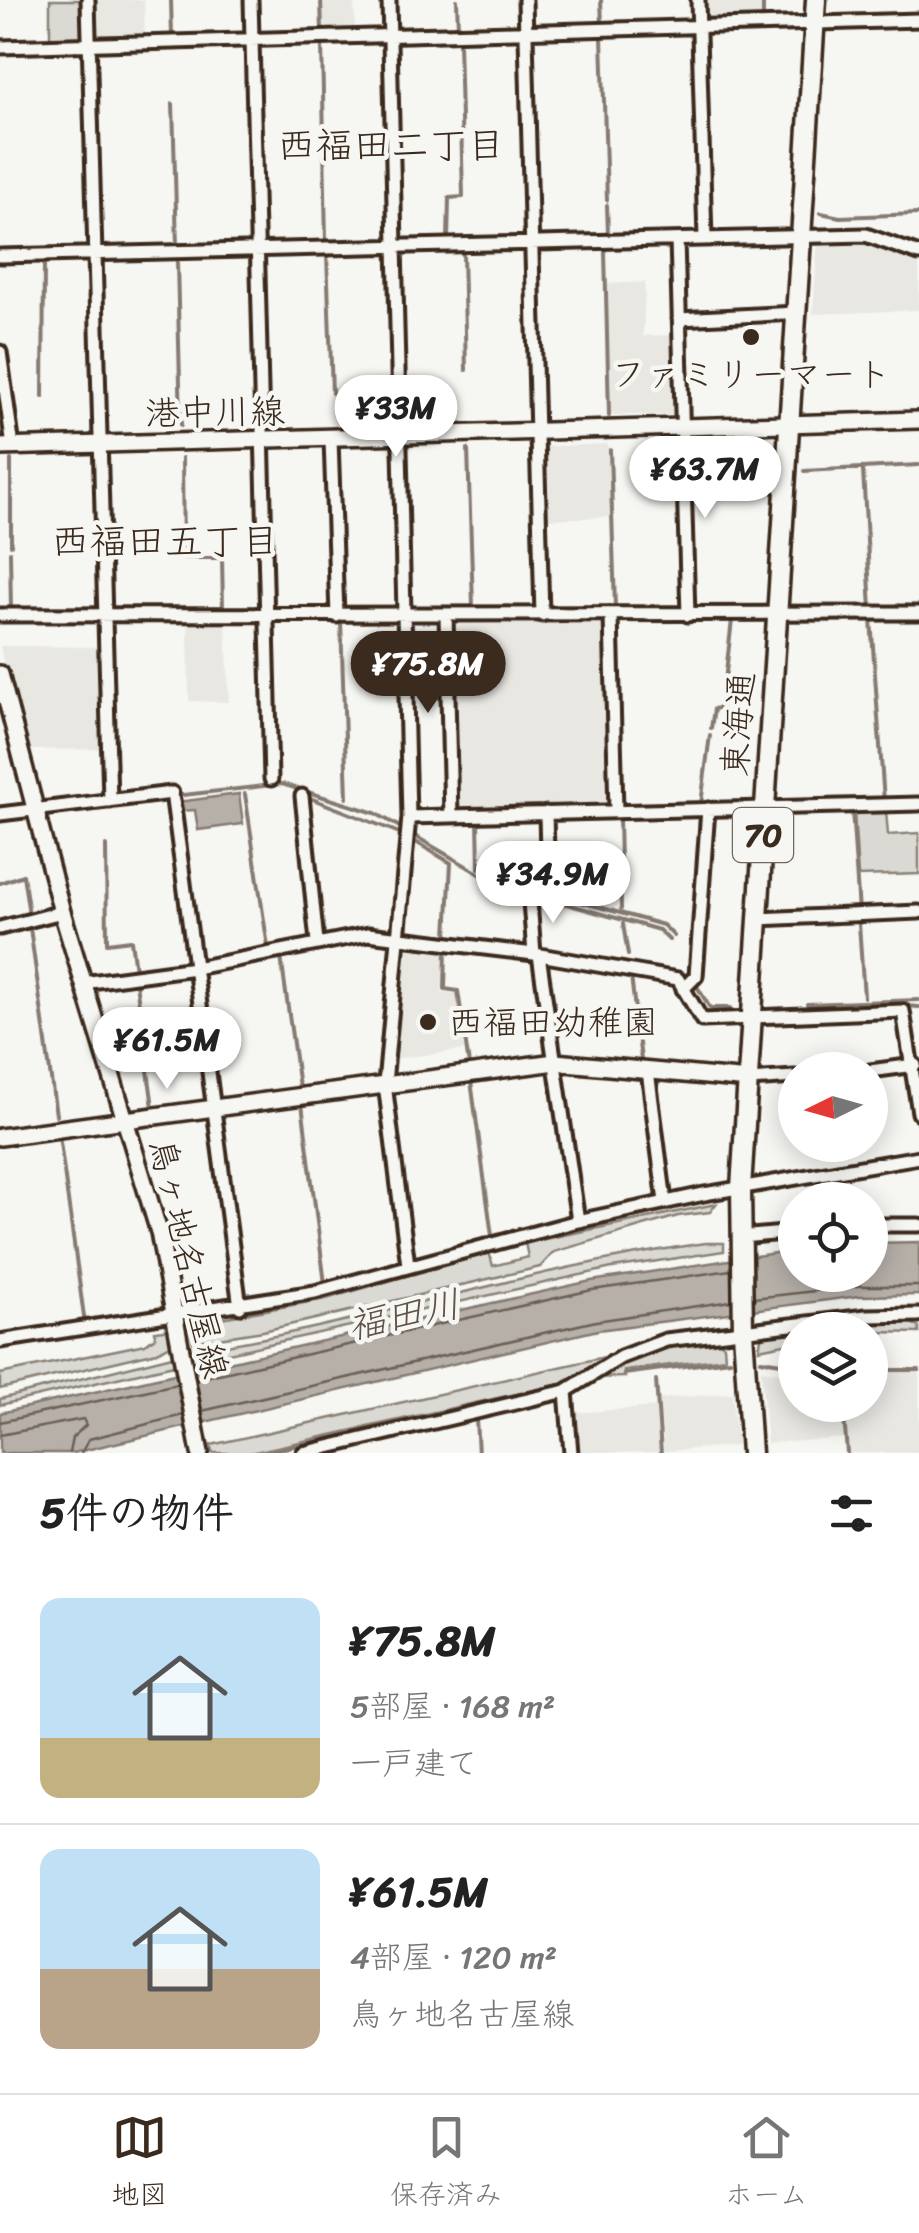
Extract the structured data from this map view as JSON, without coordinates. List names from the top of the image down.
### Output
{
  "streets": {
    "main road": [
      "港中川線",
      "東海通",
      "70",
      "鳥ヶ地名古屋線"
    ]
  },
  "crossings": [
    ["港中川線", "東海通"]
  ],
  "districts": ["西福田二丁目", "西福田五丁目"],
  "water": ["福田川"],
  "places": ["ファミリーマート", "西福田幼稚園"],
  "north": "left",
  "page": {
    "price": [
      "¥33M",
      "¥63.7M",
      "¥75.8M",
      "¥34.9M",
      "¥61.5M"
    ],
    "heading": "5件の物件",
    "list": [
      {
        "name": "¥75.8M",
        "note": "5部屋 · 168 m² · 一戸建て"
      },
      {
        "name": "¥61.5M",
        "note": "4部屋 · 120 m² · 鳥ヶ地名古屋線"
      }
    ],
    "tabs": ["地図", "保存済み", "ホーム"]
  }
}
